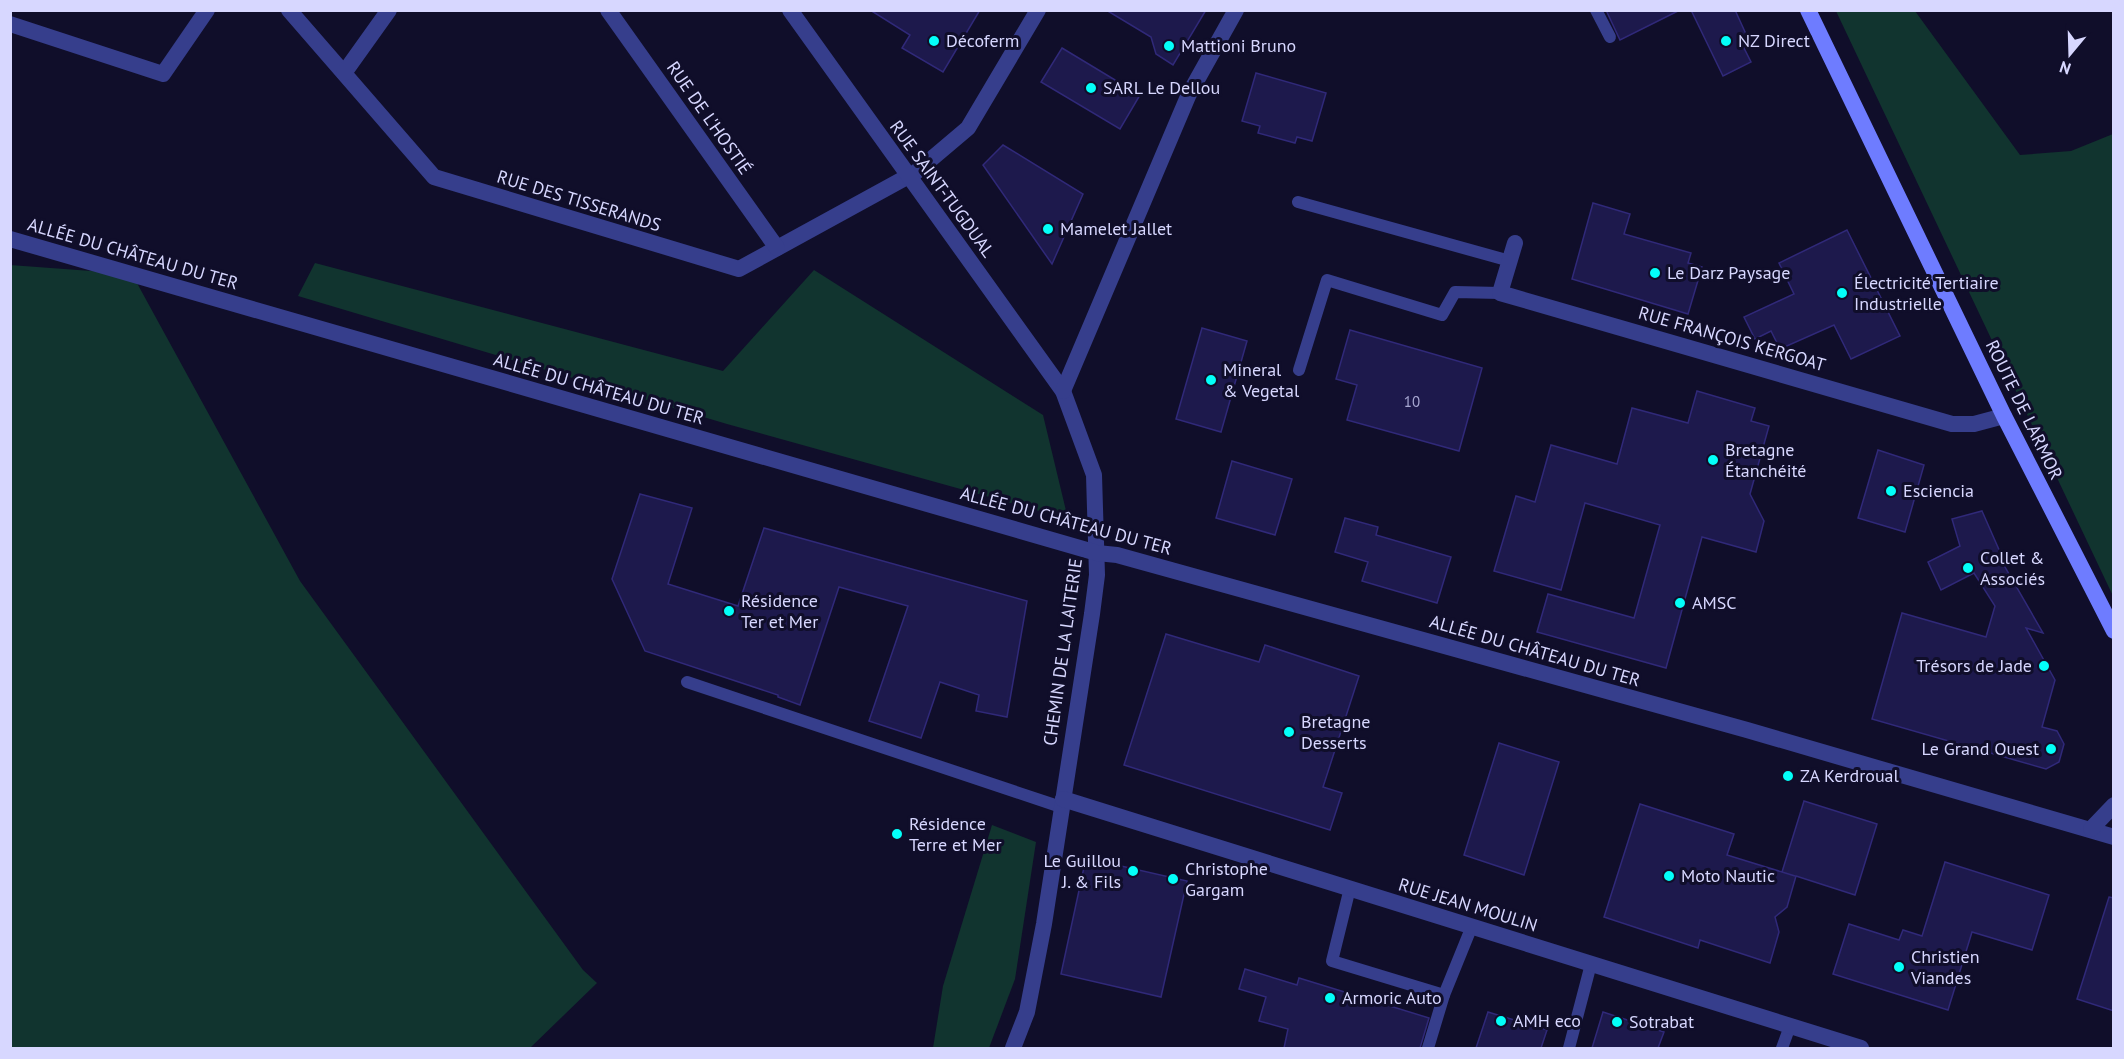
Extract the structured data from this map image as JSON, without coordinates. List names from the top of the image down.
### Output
{
  "streets": {
    "main road": ["ROUTE DE LARMOR"],
    "street": [
      "RUE DE L'HOSTIÉ",
      "RUE SAINT-TUGDUAL",
      "RUE DES TISSERANDS",
      "ALLÉE DU CHÂTEAU DU TER",
      "RUE FRANÇOIS KERGOAT",
      "CHEMIN DE LA LAITERIE",
      "RUE JEAN MOULIN"
    ]
  },
  "crossings": [
    ["RUE DE L'HOSTIÉ", "RUE DES TISSERANDS"],
    ["RUE SAINT-TUGDUAL", "RUE DES TISSERANDS"],
    ["RUE SAINT-TUGDUAL", "CHEMIN DE LA LAITERIE"],
    ["ALLÉE DU CHÂTEAU DU TER", "CHEMIN DE LA LAITERIE"],
    ["RUE FRANÇOIS KERGOAT", "ROUTE DE LARMOR"],
    ["CHEMIN DE LA LAITERIE", "RUE JEAN MOULIN"]
  ],
  "places": [
    "Décoferm",
    "NZ Direct",
    "Mattioni Bruno",
    "SARL Le Dellou",
    "Mamelet Jallet",
    "Le Darz Paysage",
    "Électricité Tertiaire Industrielle",
    "Mineral & Vegetal",
    "Bretagne Étanchéité",
    "Esciencia",
    "Collet & Associés",
    "AMSC",
    "Résidence Ter et Mer",
    "Trésors de Jade",
    "Bretagne Desserts",
    "Le Grand Ouest",
    "ZA Kerdroual",
    "Résidence Terre et Mer",
    "Le Guillou J. & Fils",
    "Moto Nautic",
    "Christophe Gargam",
    "Christien Viandes",
    "Armoric Auto",
    "AMH eco",
    "Sotrabat"
  ],
  "house_numbers": ["10"],
  "north": "bottom"
}
